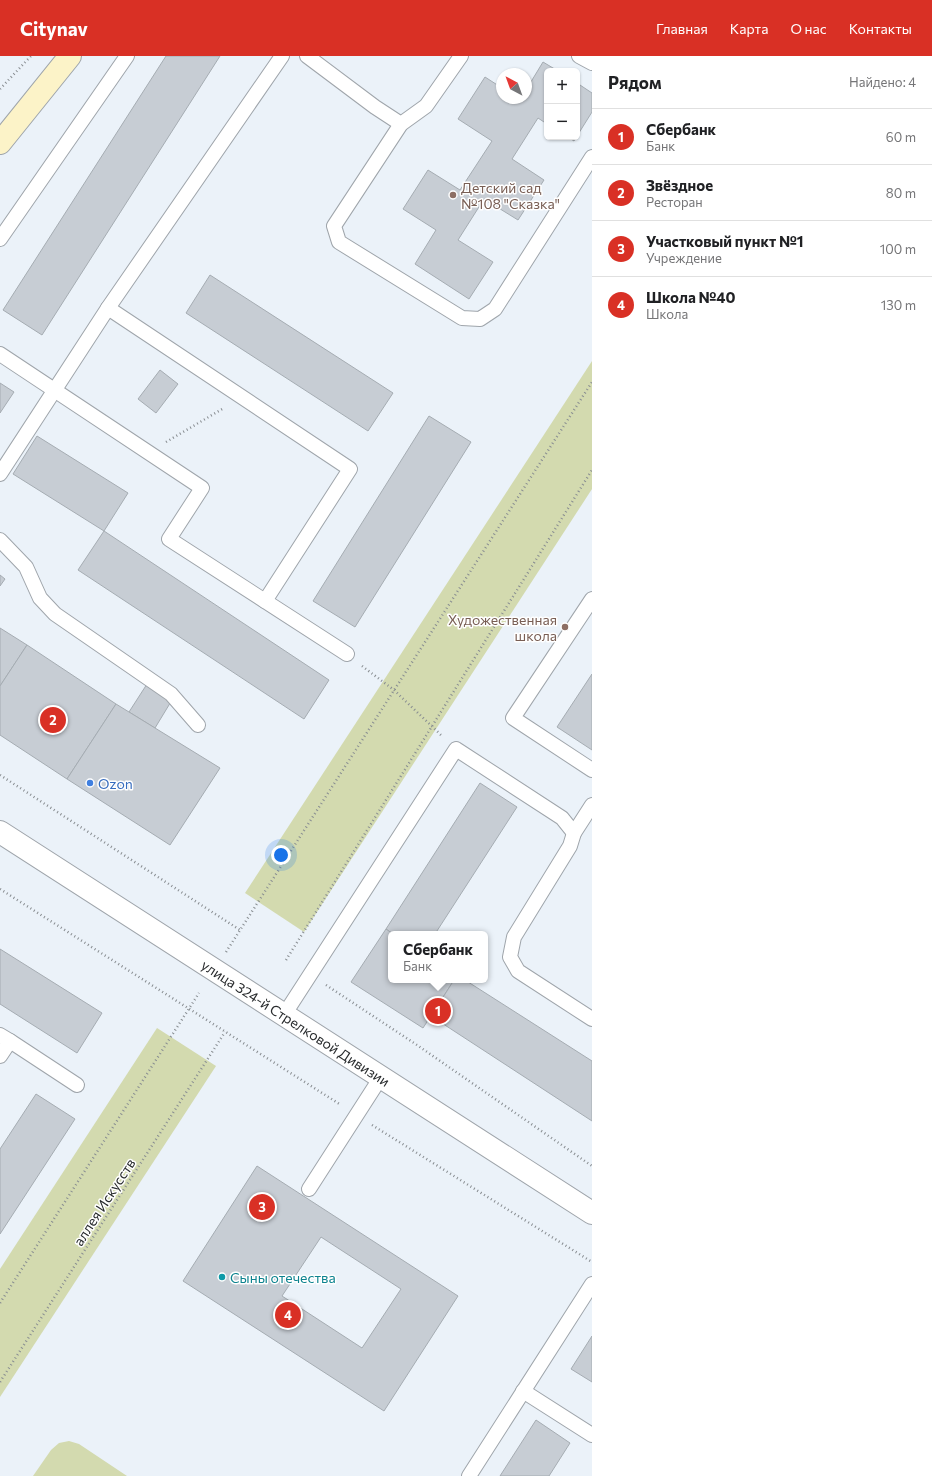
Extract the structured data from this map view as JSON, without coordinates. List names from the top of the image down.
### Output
{
  "streets": {
    "street": ["улица 324-й Стрелковой Дивизии"],
    "path": ["аллея Искусств"]
  },
  "places": [
    "Детский сад №108 \"Сказка\"",
    "Художественная школа",
    "Ozon",
    "Сыны отечества"
  ],
  "north": "top left",
  "page": {
    "header": "Citynav",
    "nav": [
      "Главная",
      "Карта",
      "О нас",
      "Контакты"
    ],
    "heading": ["Рядом", "Найдено: 4"],
    "map_buttons": ["+", "−"],
    "list": [
      {
        "mark": "1",
        "name": "Сбербанк",
        "note": "Банк",
        "value": "60 m"
      },
      {
        "mark": "2",
        "name": "Звёздное",
        "note": "Ресторан",
        "value": "80 m"
      },
      {
        "mark": "3",
        "name": "Участковый пункт №1",
        "note": "Учреждение",
        "value": "100 m"
      },
      {
        "mark": "4",
        "name": "Школа №40",
        "note": "Школа",
        "value": "130 m"
      }
    ],
    "pins": [
      "2",
      "1",
      "3",
      "4"
    ],
    "popup": ["Сбербанк", "Банк"]
  }
}
